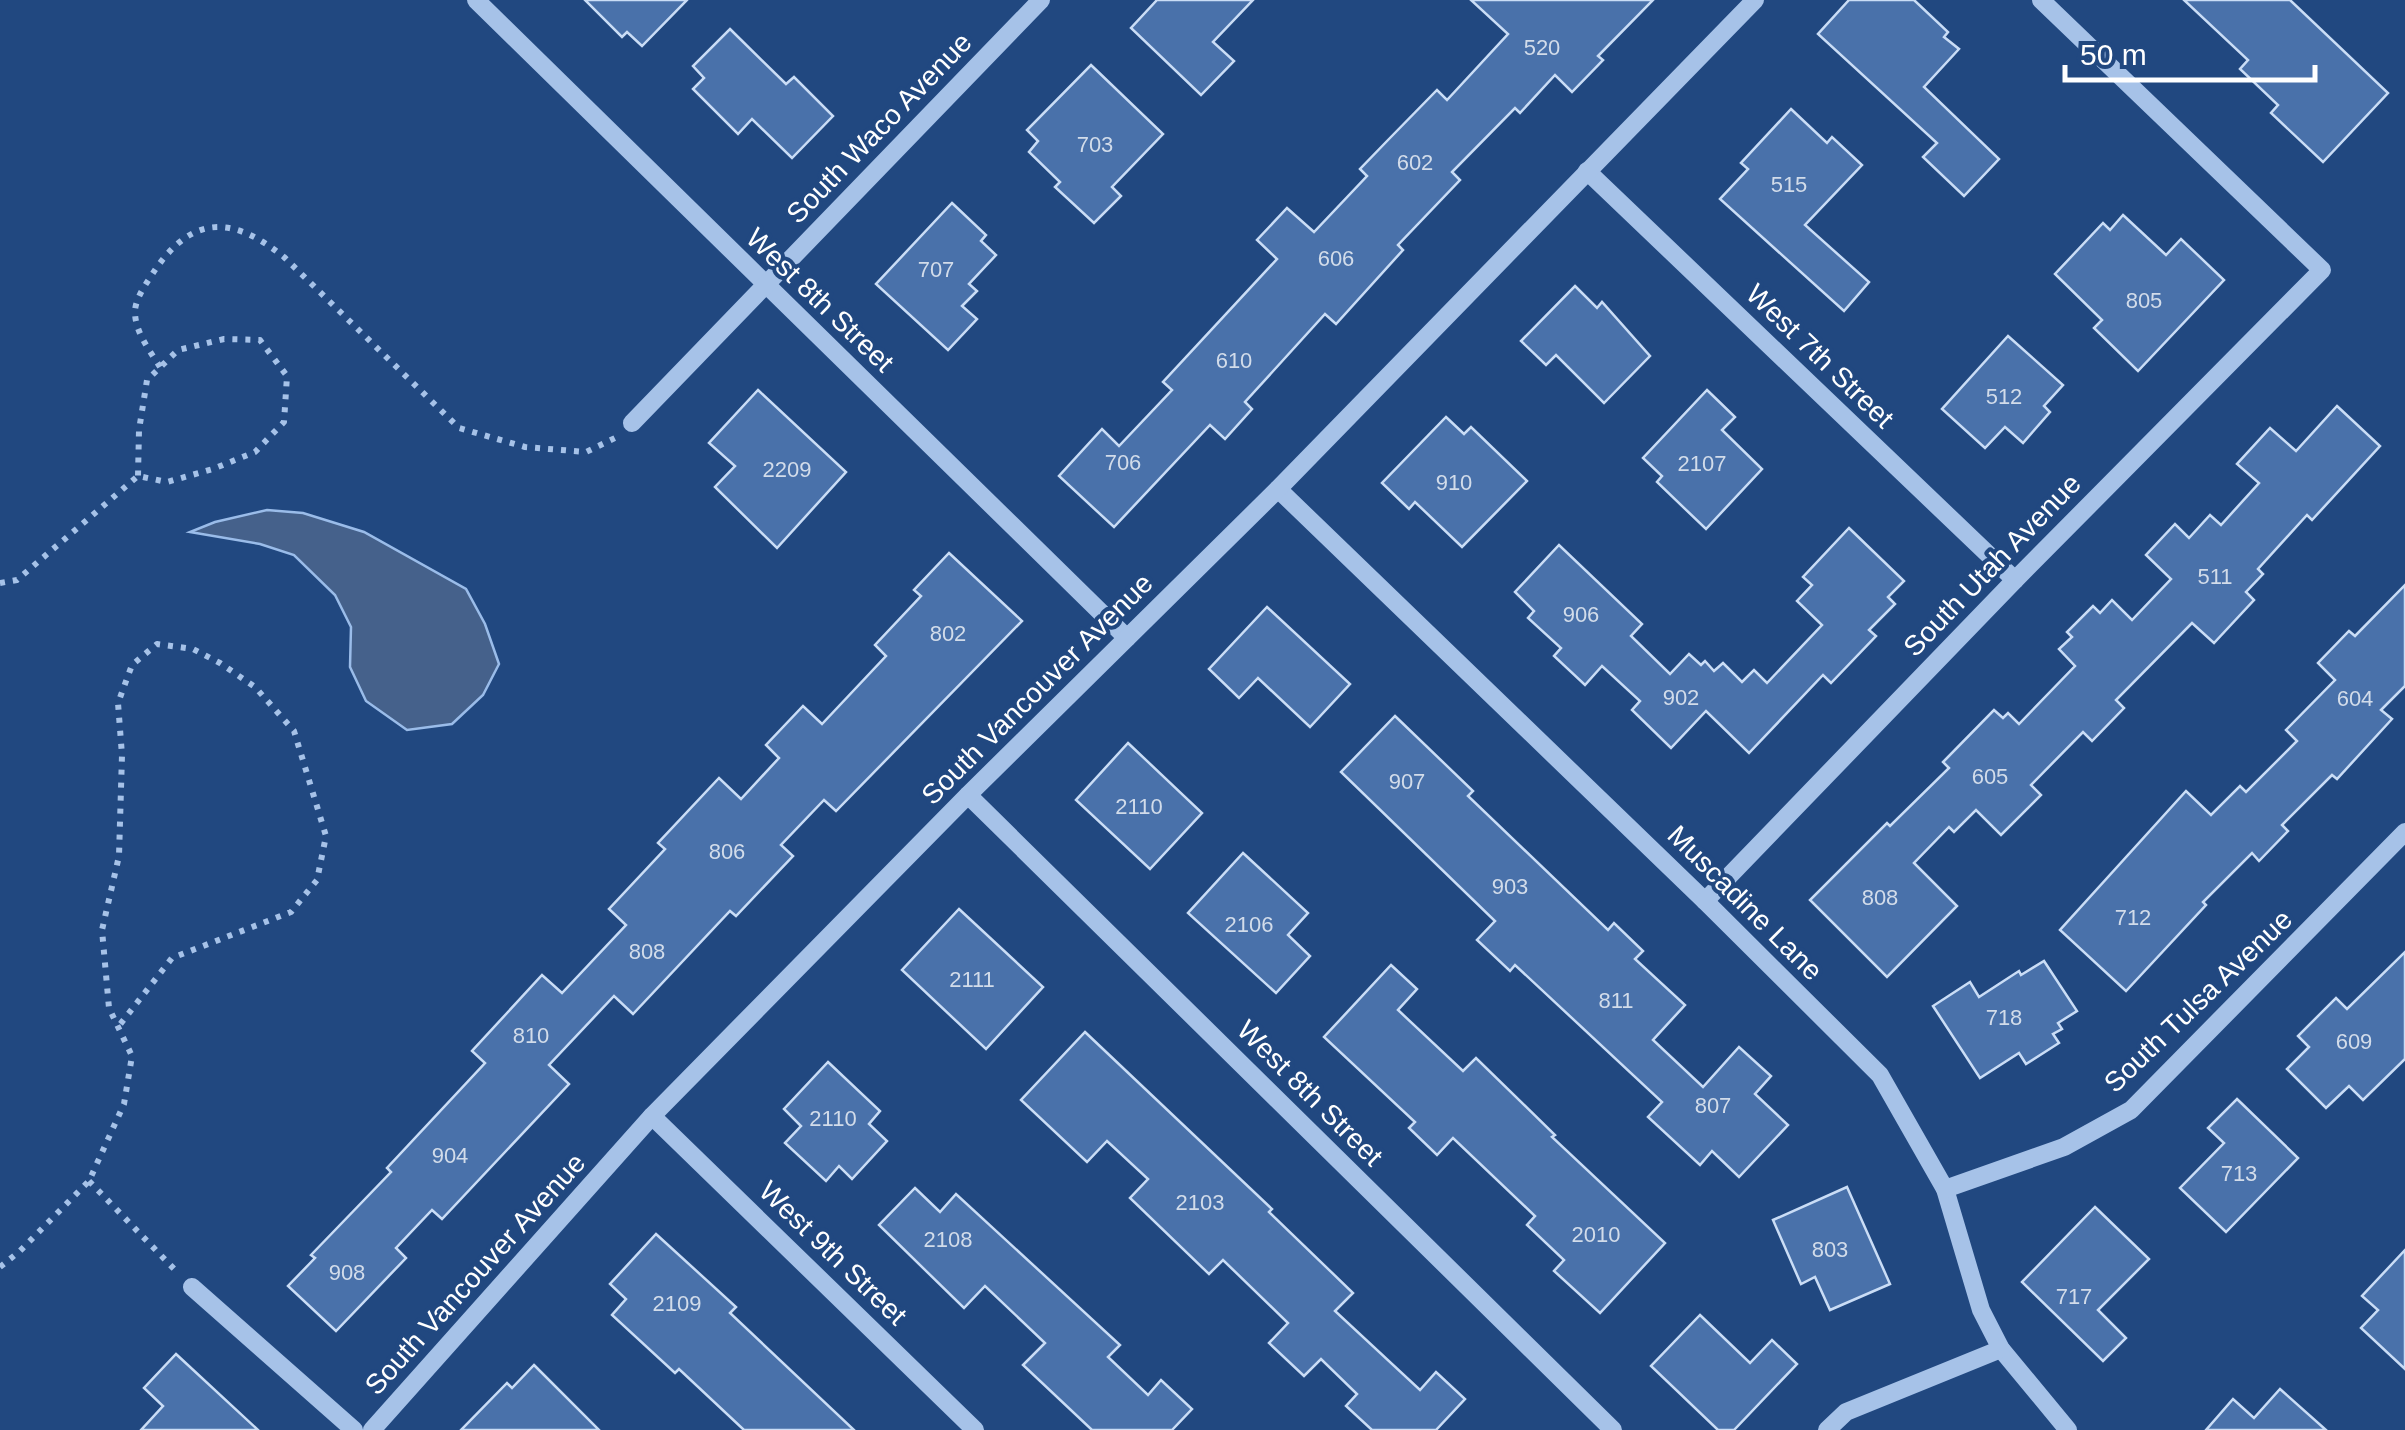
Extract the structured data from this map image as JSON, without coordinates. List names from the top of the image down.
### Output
{
  "streets": {
    "street": [
      "South Waco Avenue",
      "West 8th Street",
      "West 7th Street",
      "South Utah Avenue",
      "South Vancouver Avenue",
      "Muscadine Lane",
      "South Tulsa Avenue",
      "West 9th Street"
    ]
  },
  "crossings": [
    ["South Waco Avenue", "West 8th Street"],
    ["West 8th Street", "South Vancouver Avenue"],
    ["West 7th Street", "South Utah Avenue"],
    ["West 7th Street", "South Vancouver Avenue"],
    ["South Utah Avenue", "Muscadine Lane"],
    ["South Vancouver Avenue", "Muscadine Lane"],
    ["South Vancouver Avenue", "West 9th Street"],
    ["Muscadine Lane", "South Tulsa Avenue"]
  ],
  "house_numbers": [
    "520",
    "703",
    "602",
    "515",
    "606",
    "707",
    "805",
    "610",
    "512",
    "706",
    "2107",
    "2209",
    "910",
    "511",
    "906",
    "802",
    "902",
    "604",
    "605",
    "907",
    "2110",
    "806",
    "903",
    "808",
    "712",
    "2106",
    "808",
    "2111",
    "811",
    "718",
    "810",
    "609",
    "807",
    "2110",
    "904",
    "713",
    "2103",
    "2010",
    "2108",
    "803",
    "908",
    "717",
    "2109"
  ],
  "scale_bar": "50 m"
}
